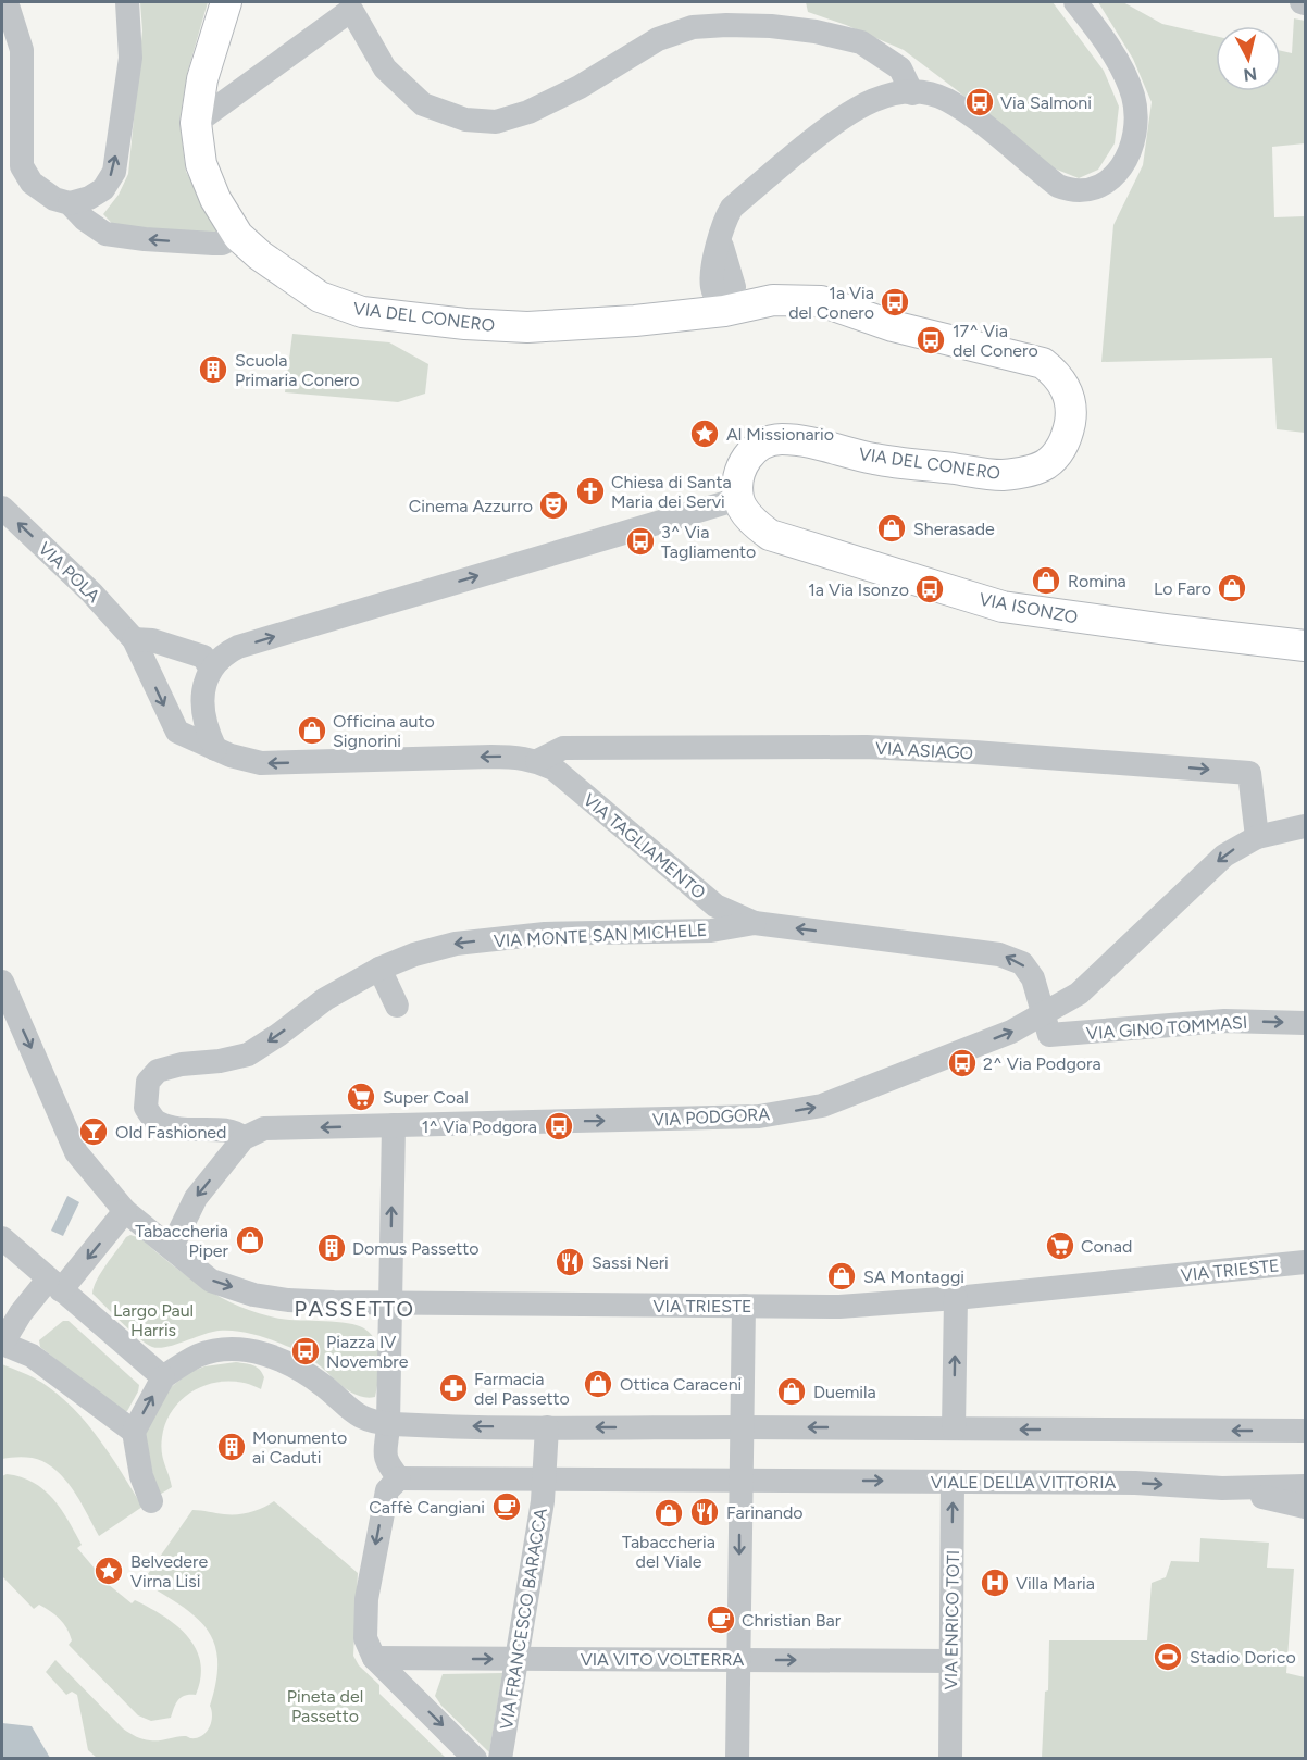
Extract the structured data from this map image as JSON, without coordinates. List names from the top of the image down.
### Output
{
  "streets": {
    "main road": ["VIA DEL CONERO", "VIA ISONZO"],
    "street": [
      "VIA POLA",
      "VIA ASIAGO",
      "VIA TAGLIAMENTO",
      "VIA MONTE SAN MICHELE",
      "VIA GINO TOMMASI",
      "VIA PODGORA",
      "VIA TRIESTE",
      "VIALE DELLA VITTORIA",
      "VIA FRANCESCO BARACCA",
      "VIA ENRICO TOTI",
      "VIA VITO VOLTERRA"
    ]
  },
  "crossings": [
    ["VIA DEL CONERO", "VIA ISONZO"],
    ["VIA POLA", "VIA TAGLIAMENTO"],
    ["VIA ASIAGO", "VIA TAGLIAMENTO"],
    ["VIA ASIAGO", "VIA PODGORA"],
    ["VIA TAGLIAMENTO", "VIA MONTE SAN MICHELE"],
    ["VIA TAGLIAMENTO", "VIA GINO TOMMASI"],
    ["VIA TAGLIAMENTO", "VIA PODGORA"],
    ["VIA MONTE SAN MICHELE", "VIA PODGORA"],
    ["VIA GINO TOMMASI", "VIA PODGORA"],
    ["VIALE DELLA VITTORIA", "VIA FRANCESCO BARACCA"],
    ["VIALE DELLA VITTORIA", "VIA ENRICO TOTI"],
    ["VIA FRANCESCO BARACCA", "VIA VITO VOLTERRA"],
    ["VIA ENRICO TOTI", "VIA VITO VOLTERRA"]
  ],
  "one_way": [
    "VIA POLA",
    "VIA ASIAGO",
    "VIA GINO TOMMASI",
    "VIA VITO VOLTERRA"
  ],
  "districts": ["PASSETTO"],
  "parks": ["Largo Paul Harris", "Pineta del Passetto"],
  "places": {
    "bus stop": [
      "Via Salmoni",
      "1a Via del Conero",
      "17^ Via del Conero",
      "3^ Via Tagliamento",
      "1a Via Isonzo",
      "2^ Via Podgora",
      "1^ Via Podgora",
      "Piazza IV Novembre"
    ],
    "building": ["Scuola Primaria Conero", "Domus Passetto", "Monumento ai Caduti"],
    "place": ["Al Missionario", "Belvedere Virna Lisi"],
    "church": ["Chiesa di Santa Maria dei Servi"],
    "theatre": ["Cinema Azzurro"],
    "shop": [
      "Sherasade",
      "Romina",
      "Lo Faro",
      "Officina auto Signorini",
      "Tabaccheria Piper",
      "SA Montaggi",
      "Ottica Caraceni",
      "Duemila",
      "Tabaccheria del Viale"
    ],
    "supermarket": ["Super Coal", "Conad"],
    "bar": ["Old Fashioned"],
    "restaurant": ["Sassi Neri", "Farinando"],
    "pharmacy": ["Farmacia del Passetto"],
    "cafe": ["Caffè Cangiani", "Christian Bar"],
    "hospital": ["Villa Maria"],
    "sports": ["Stadio Dorico"]
  },
  "north": "bottom"
}
